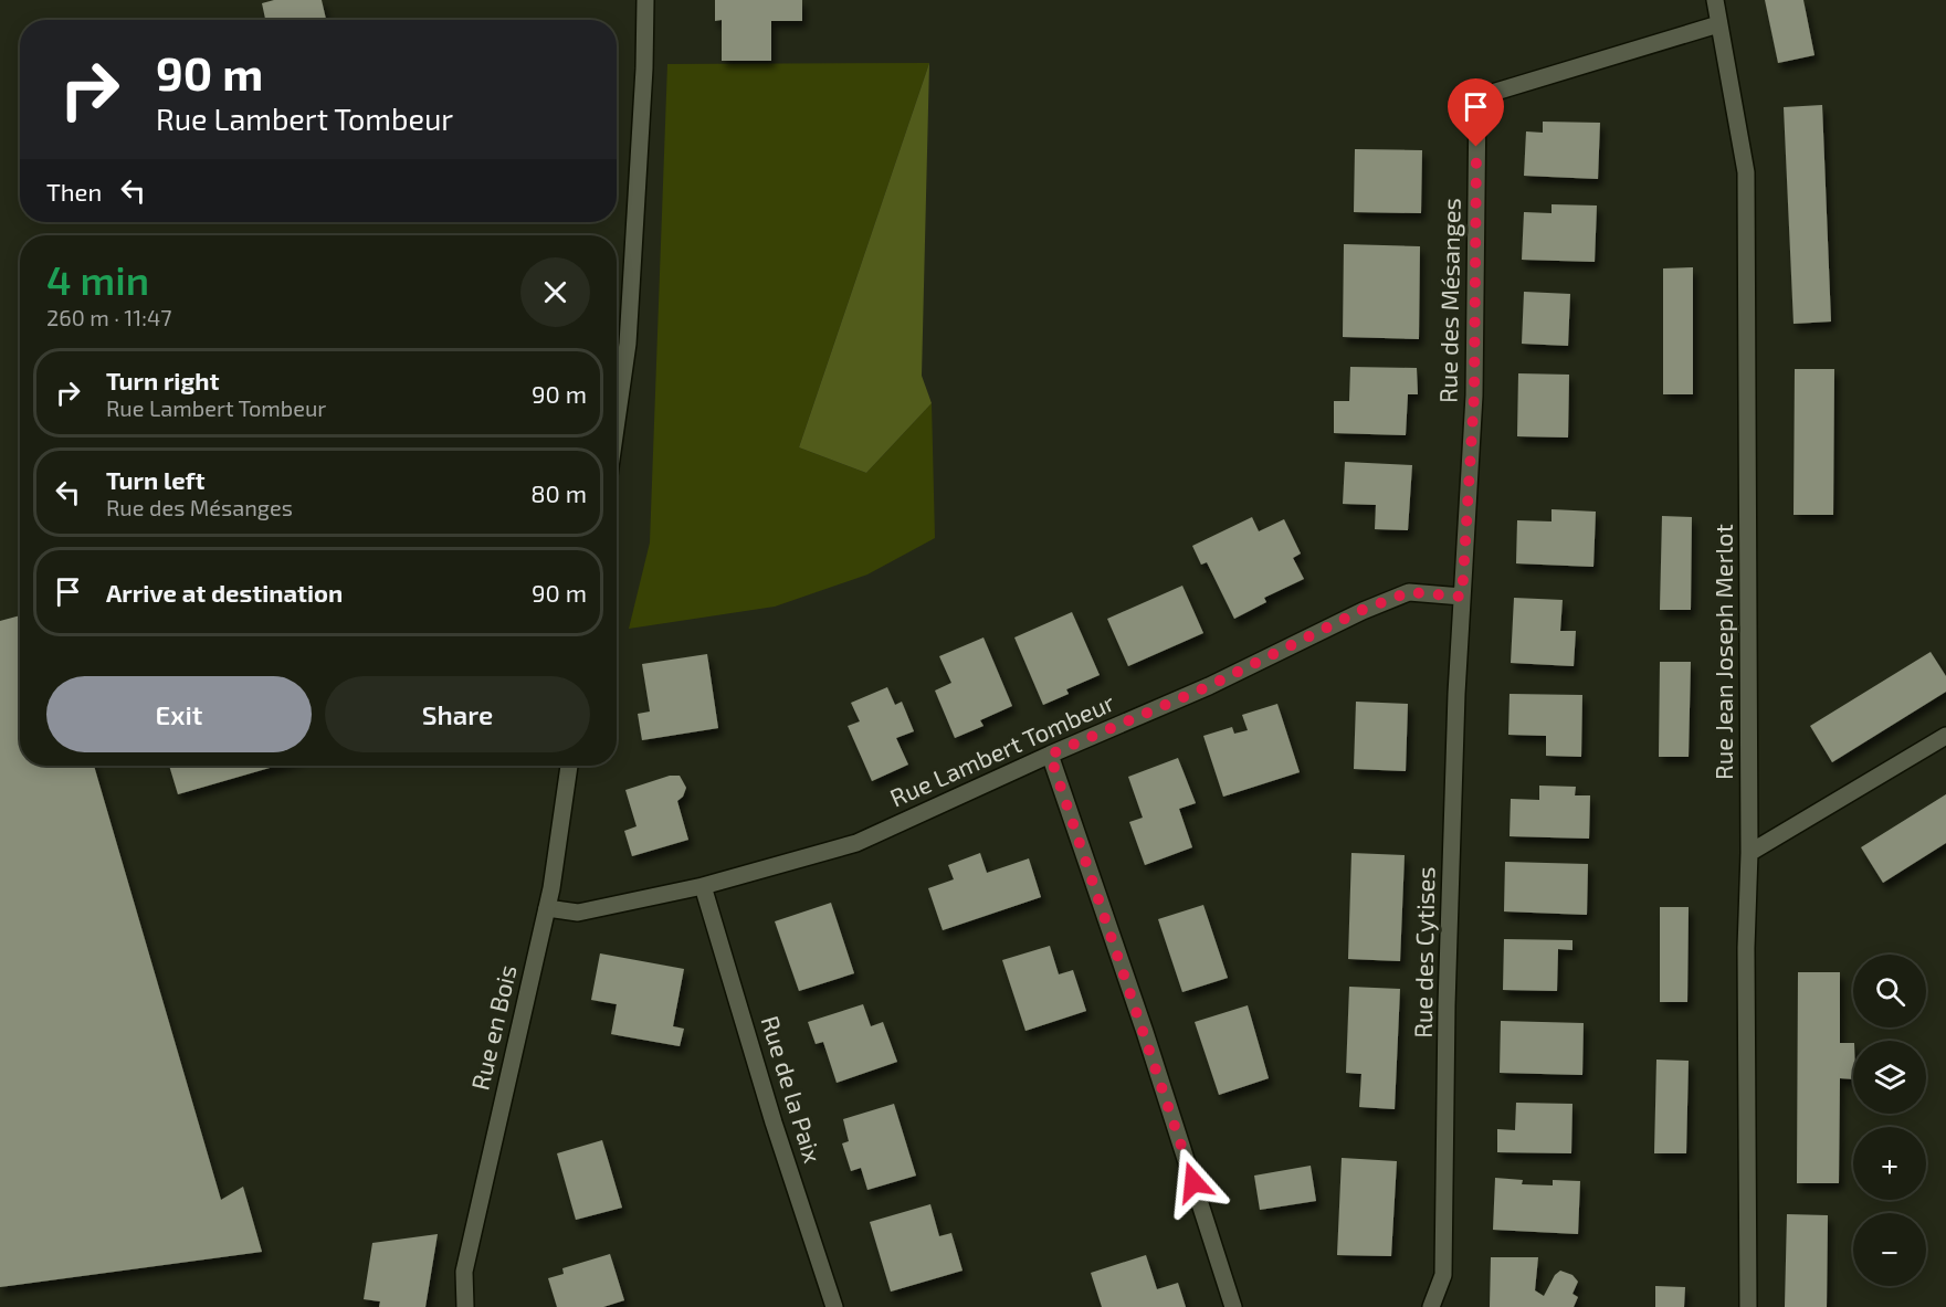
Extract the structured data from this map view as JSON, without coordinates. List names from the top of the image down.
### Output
{
  "streets": {
    "street": [
      "Rue des Mésanges",
      "Rue Jean Joseph Merlot",
      "Rue Lambert Tombeur",
      "Rue des Cytises",
      "Rue en Bois",
      "Rue de la Paix"
    ]
  },
  "crossings": [
    ["Rue des Mésanges", "Rue Jean Joseph Merlot"],
    ["Rue des Mésanges", "Rue Lambert Tombeur"],
    ["Rue des Mésanges", "Rue des Cytises"],
    ["Rue Lambert Tombeur", "Rue des Cytises"],
    ["Rue Lambert Tombeur", "Rue en Bois"],
    ["Rue Lambert Tombeur", "Rue de la Paix"]
  ],
  "page": {
    "turn": ["90 m", "Rue Lambert Tombeur"],
    "then": "Then",
    "heading": ["4 min", "260 m · 11:47"],
    "list": [
      {
        "name": "Turn right",
        "note": "Rue Lambert Tombeur",
        "value": "90 m"
      },
      {
        "name": "Turn left",
        "note": "Rue des Mésanges",
        "value": "80 m"
      },
      {
        "name": "Arrive at destination",
        "value": "90 m"
      }
    ],
    "buttons": ["Exit", "Share"],
    "map_buttons": ["+", "−"]
  }
}
